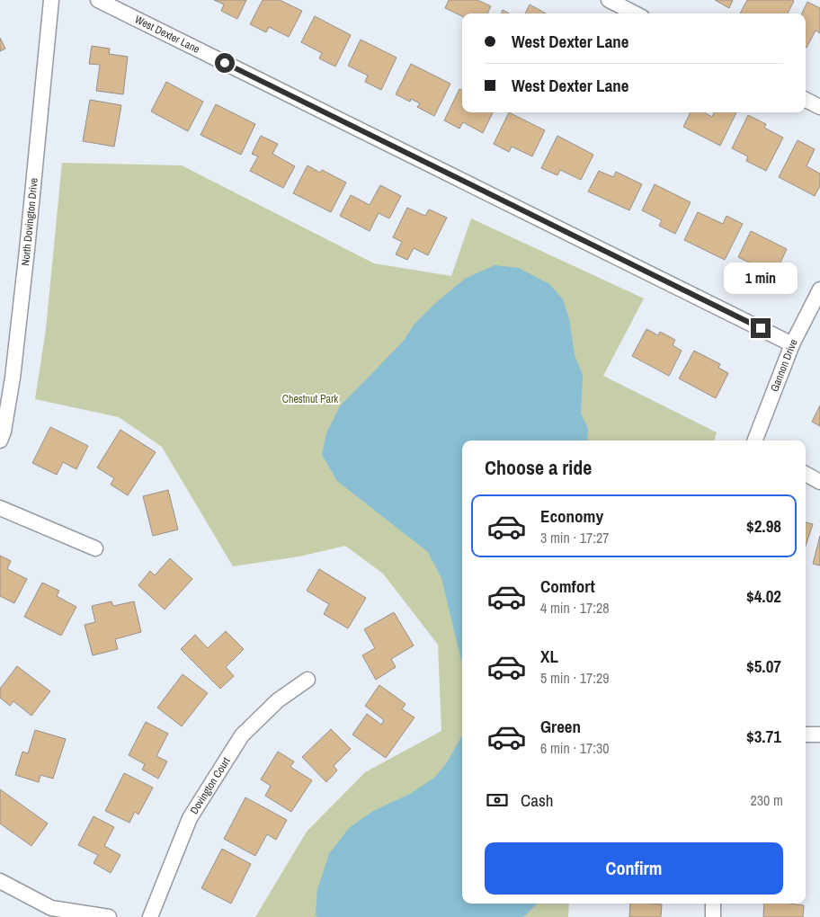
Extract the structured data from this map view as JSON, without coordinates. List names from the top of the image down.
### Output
{
  "streets": {
    "street": [
      "West Dexter Lane",
      "North Dovington Drive",
      "Gannon Drive",
      "Dovington Court"
    ]
  },
  "crossings": [
    ["West Dexter Lane", "Gannon Drive"]
  ],
  "parks": ["Chestnut Park"],
  "page": {
    "banner": ["West Dexter Lane", "West Dexter Lane"],
    "bubble": "1 min",
    "heading": "Choose a ride",
    "list": [
      {
        "name": "Economy",
        "note": "3 min · 17:27",
        "value": "$2.98"
      },
      {
        "name": "Comfort",
        "note": "4 min · 17:28",
        "value": "$4.02"
      },
      {
        "name": "XL",
        "note": "5 min · 17:29",
        "value": "$5.07"
      },
      {
        "name": "Green",
        "note": "6 min · 17:30",
        "value": "$3.71"
      }
    ],
    "pay": ["Cash", "230 m"],
    "buttons": "Confirm"
  }
}
